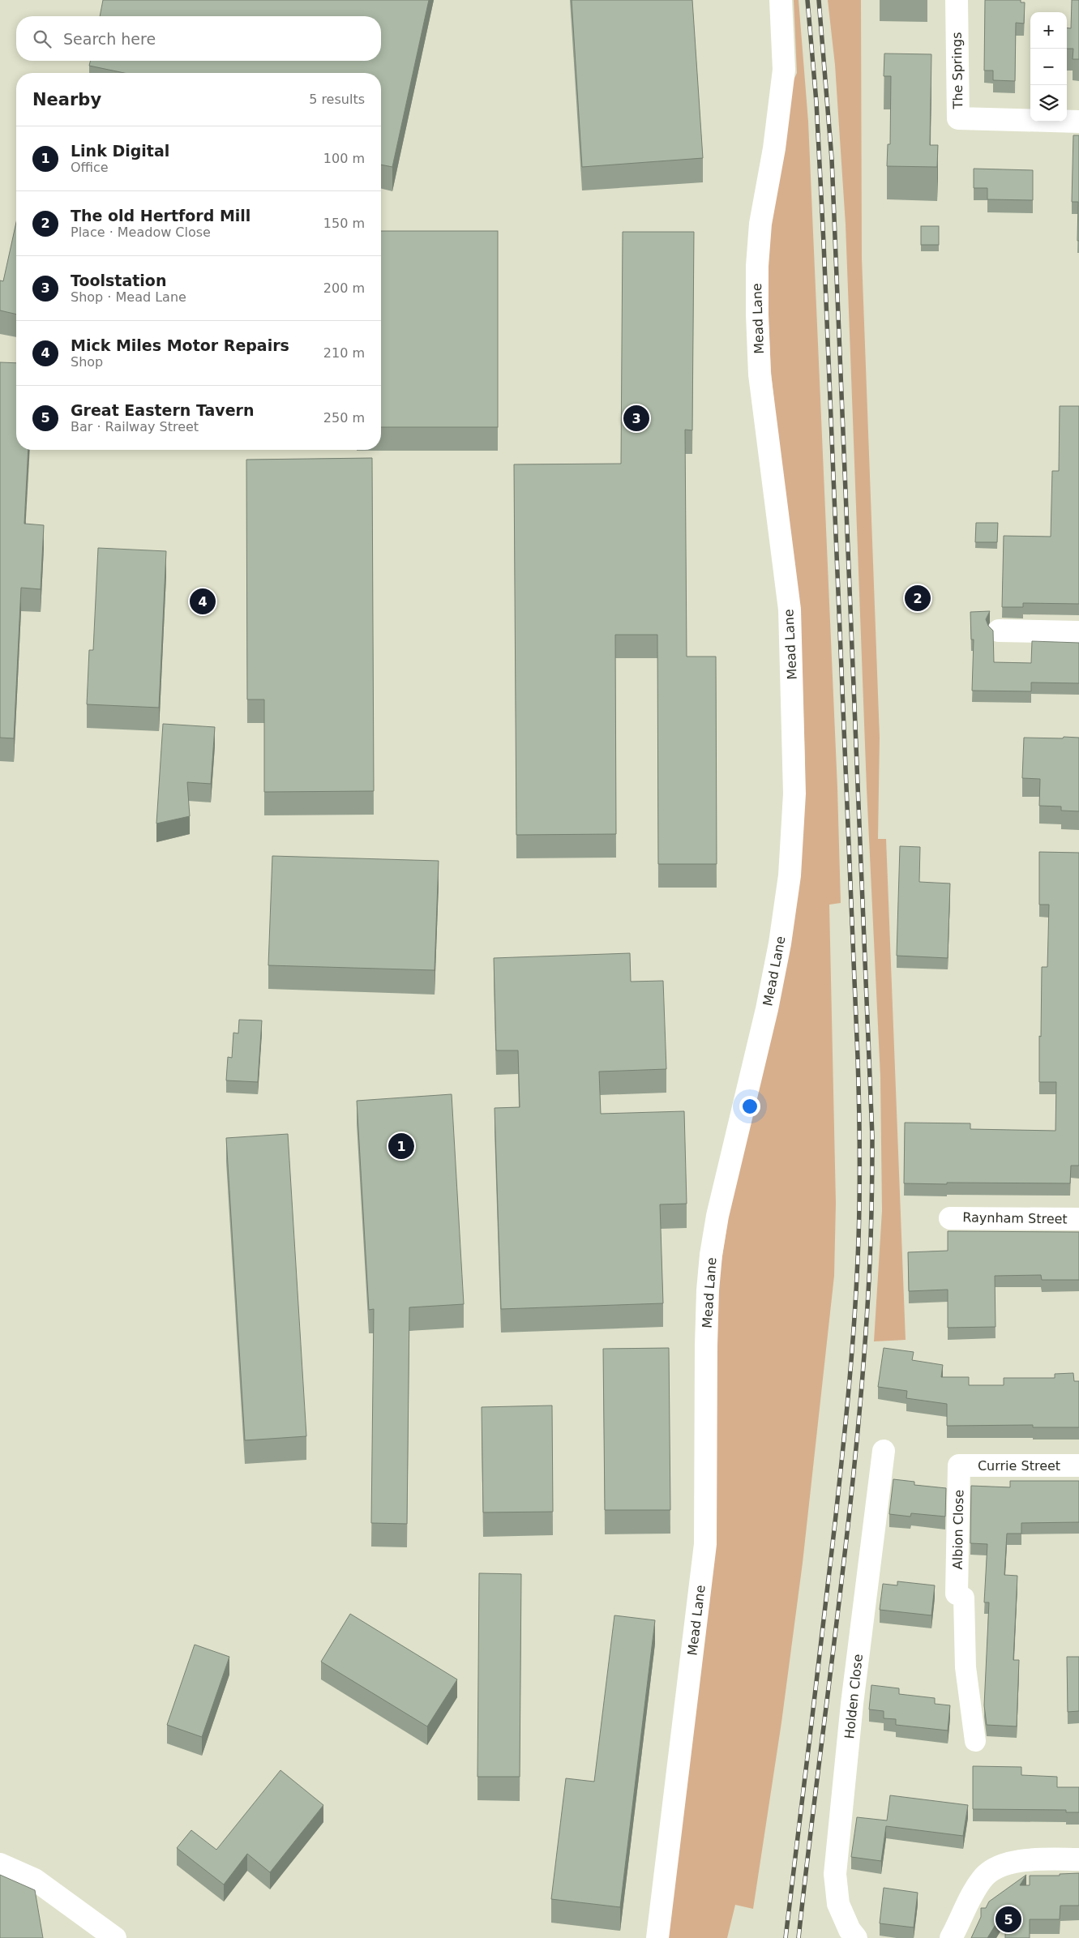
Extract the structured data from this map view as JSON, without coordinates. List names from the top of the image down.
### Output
{
  "streets": {
    "street": [
      "The Springs",
      "Mead Lane",
      "Raynham Street",
      "Currie Street",
      "Albion Close",
      "Holden Close"
    ]
  },
  "crossings": [
    ["Currie Street", "Albion Close"]
  ],
  "page": {
    "map_buttons": ["+", "−"],
    "search": "Search here",
    "heading": ["Nearby", "5 results"],
    "list": [
      {
        "mark": "1",
        "name": "Link Digital",
        "note": "Office",
        "value": "100 m"
      },
      {
        "mark": "2",
        "name": "The old Hertford Mill",
        "note": "Place · Meadow Close",
        "value": "150 m"
      },
      {
        "mark": "3",
        "name": "Toolstation",
        "note": "Shop · Mead Lane",
        "value": "200 m"
      },
      {
        "mark": "4",
        "name": "Mick Miles Motor Repairs",
        "note": "Shop",
        "value": "210 m"
      },
      {
        "mark": "5",
        "name": "Great Eastern Tavern",
        "note": "Bar · Railway Street",
        "value": "250 m"
      }
    ],
    "pins": [
      "3",
      "2",
      "4",
      "1",
      "5"
    ]
  }
}
